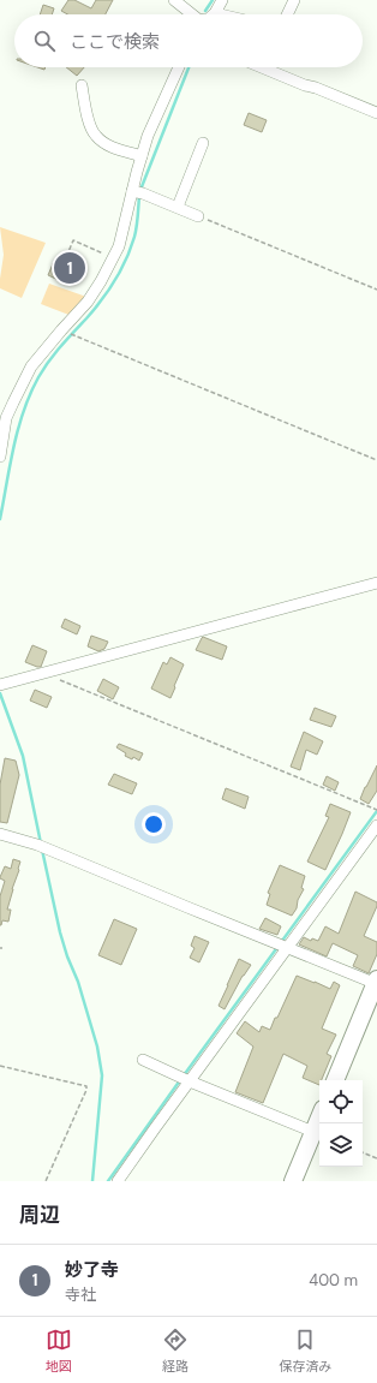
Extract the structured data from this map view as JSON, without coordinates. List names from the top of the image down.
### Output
{
  "page": {
    "search": "ここで検索",
    "pins": "1",
    "heading": "周辺",
    "list": [
      {
        "mark": "1",
        "name": "妙了寺",
        "note": "寺社",
        "value": "400 m"
      }
    ],
    "nav": ["地図", "経路", "保存済み"]
  }
}
